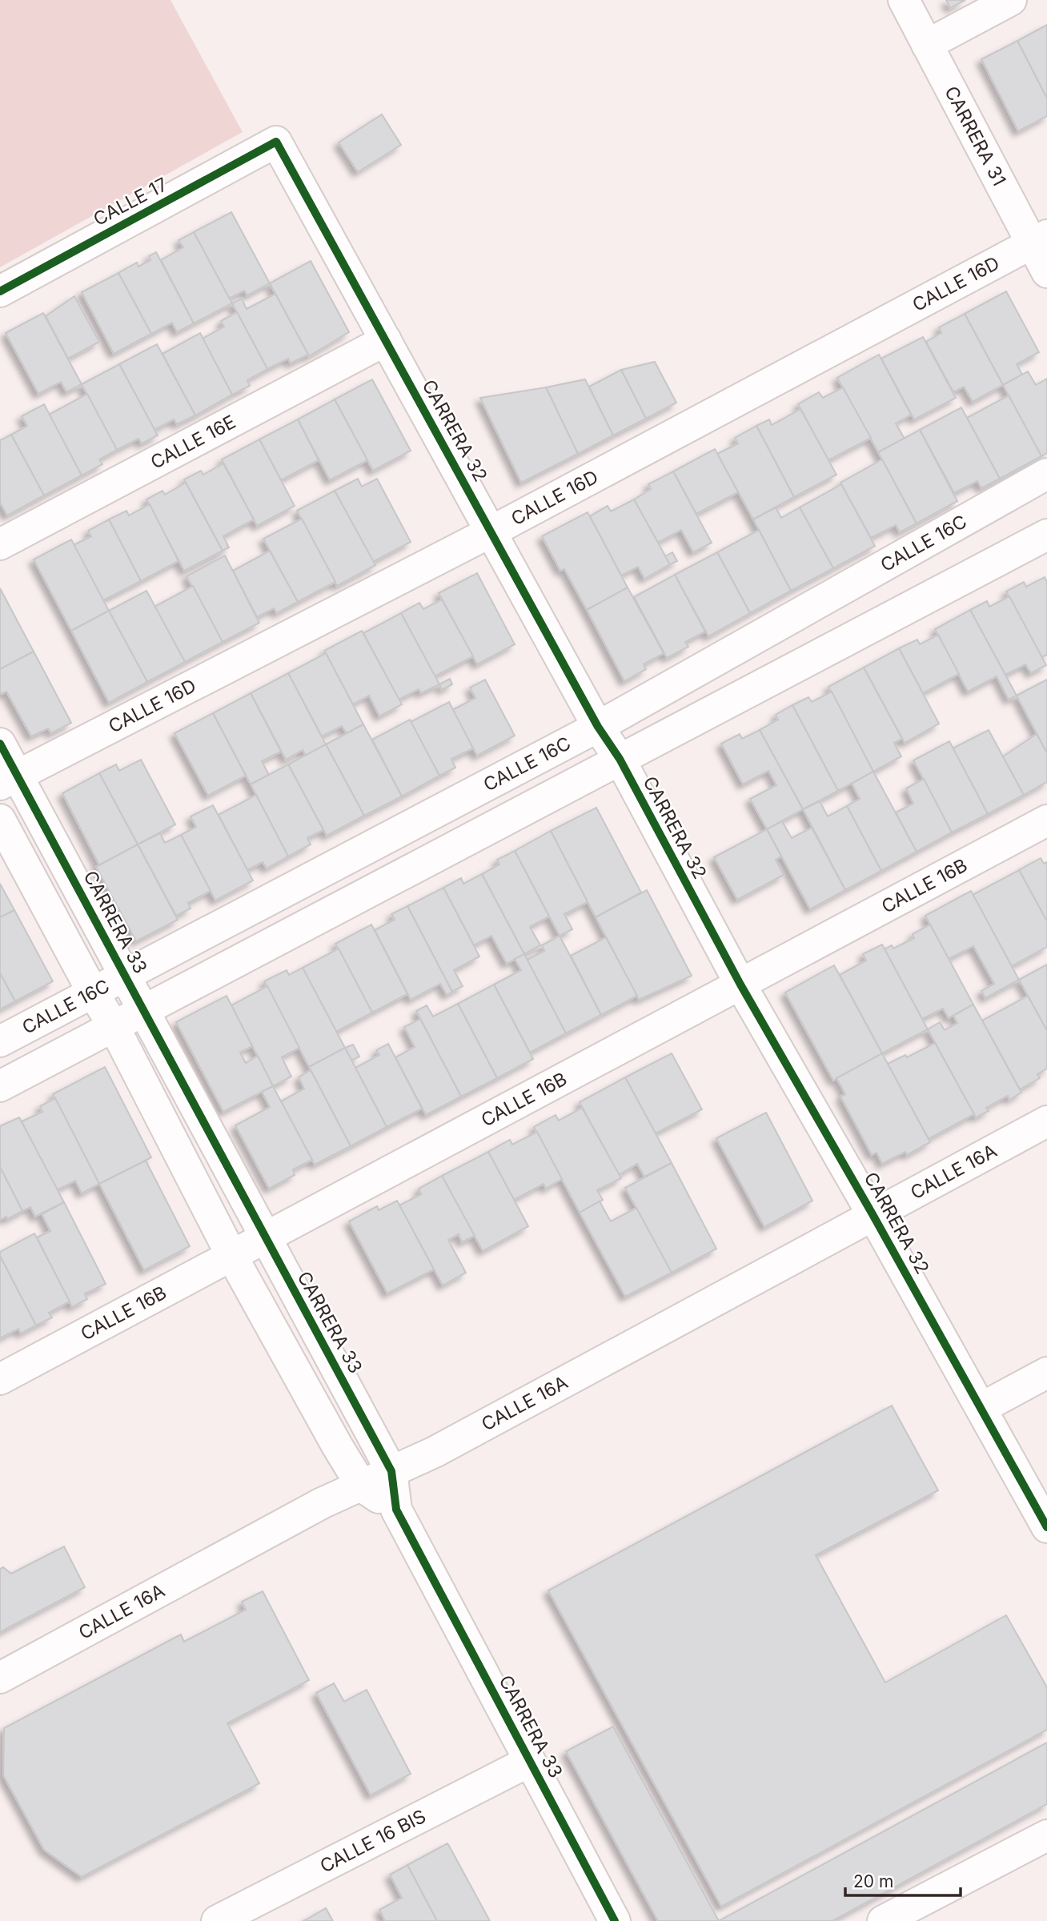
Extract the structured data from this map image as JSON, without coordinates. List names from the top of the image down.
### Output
{
  "streets": {
    "street": [
      "CARRERA 31",
      "CALLE 17",
      "CALLE 16D",
      "CARRERA 32",
      "CALLE 16E",
      "CALLE 16C",
      "CALLE 16B",
      "CARRERA 33",
      "CALLE 16A",
      "CALLE 16 BIS"
    ]
  },
  "crossings": [
    ["CARRERA 31", "CALLE 16D"],
    ["CALLE 17", "CARRERA 32"],
    ["CALLE 16D", "CARRERA 32"],
    ["CALLE 16D", "CARRERA 33"],
    ["CARRERA 32", "CALLE 16E"],
    ["CARRERA 32", "CALLE 16C"],
    ["CARRERA 32", "CALLE 16B"],
    ["CARRERA 32", "CALLE 16A"],
    ["CALLE 16C", "CARRERA 33"],
    ["CALLE 16B", "CARRERA 33"],
    ["CARRERA 33", "CALLE 16A"],
    ["CARRERA 33", "CALLE 16 BIS"]
  ],
  "scale_bar": "20 m"
}
